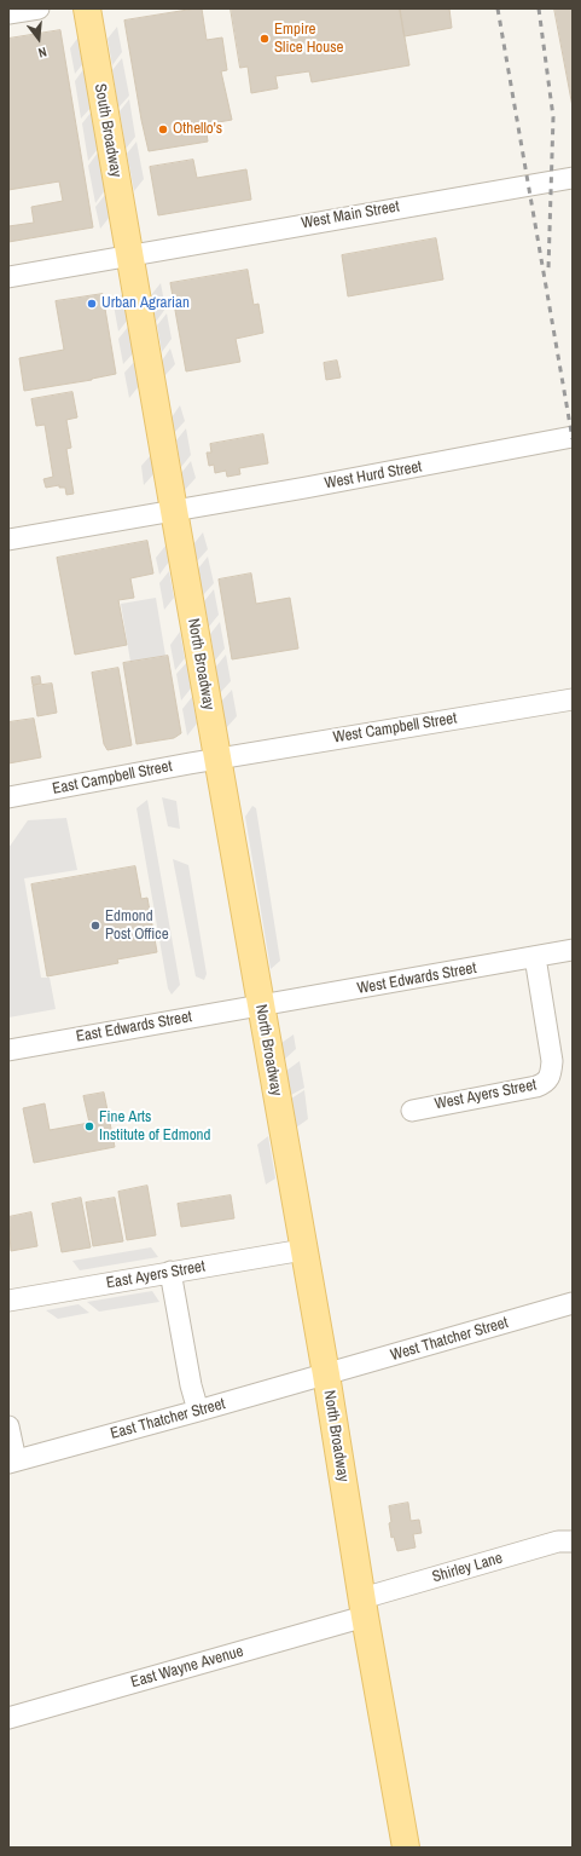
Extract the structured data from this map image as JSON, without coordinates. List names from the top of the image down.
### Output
{
  "streets": {
    "main road": ["South Broadway", "North Broadway"],
    "street": [
      "West Main Street",
      "West Hurd Street",
      "West Campbell Street",
      "East Campbell Street",
      "West Edwards Street",
      "East Edwards Street",
      "West Ayers Street",
      "East Ayers Street",
      "West Thatcher Street",
      "East Thatcher Street",
      "Shirley Lane",
      "East Wayne Avenue"
    ]
  },
  "crossings": [
    ["South Broadway", "West Main Street"],
    ["South Broadway", "North Broadway"],
    ["West Main Street", "North Broadway"],
    ["West Hurd Street", "North Broadway"],
    ["North Broadway", "West Campbell Street"],
    ["North Broadway", "East Campbell Street"],
    ["North Broadway", "West Edwards Street"],
    ["North Broadway", "East Edwards Street"],
    ["North Broadway", "East Ayers Street"],
    ["North Broadway", "West Thatcher Street"],
    ["North Broadway", "East Thatcher Street"],
    ["North Broadway", "Shirley Lane"],
    ["North Broadway", "East Wayne Avenue"],
    ["West Campbell Street", "East Campbell Street"],
    ["West Edwards Street", "East Edwards Street"],
    ["West Edwards Street", "West Ayers Street"],
    ["West Thatcher Street", "East Thatcher Street"],
    ["Shirley Lane", "East Wayne Avenue"]
  ],
  "places": [
    "Empire Slice House",
    "Othello's",
    "Urban Agrarian",
    "Edmond Post Office",
    "Fine Arts Institute of Edmond"
  ],
  "north": "bottom"
}
